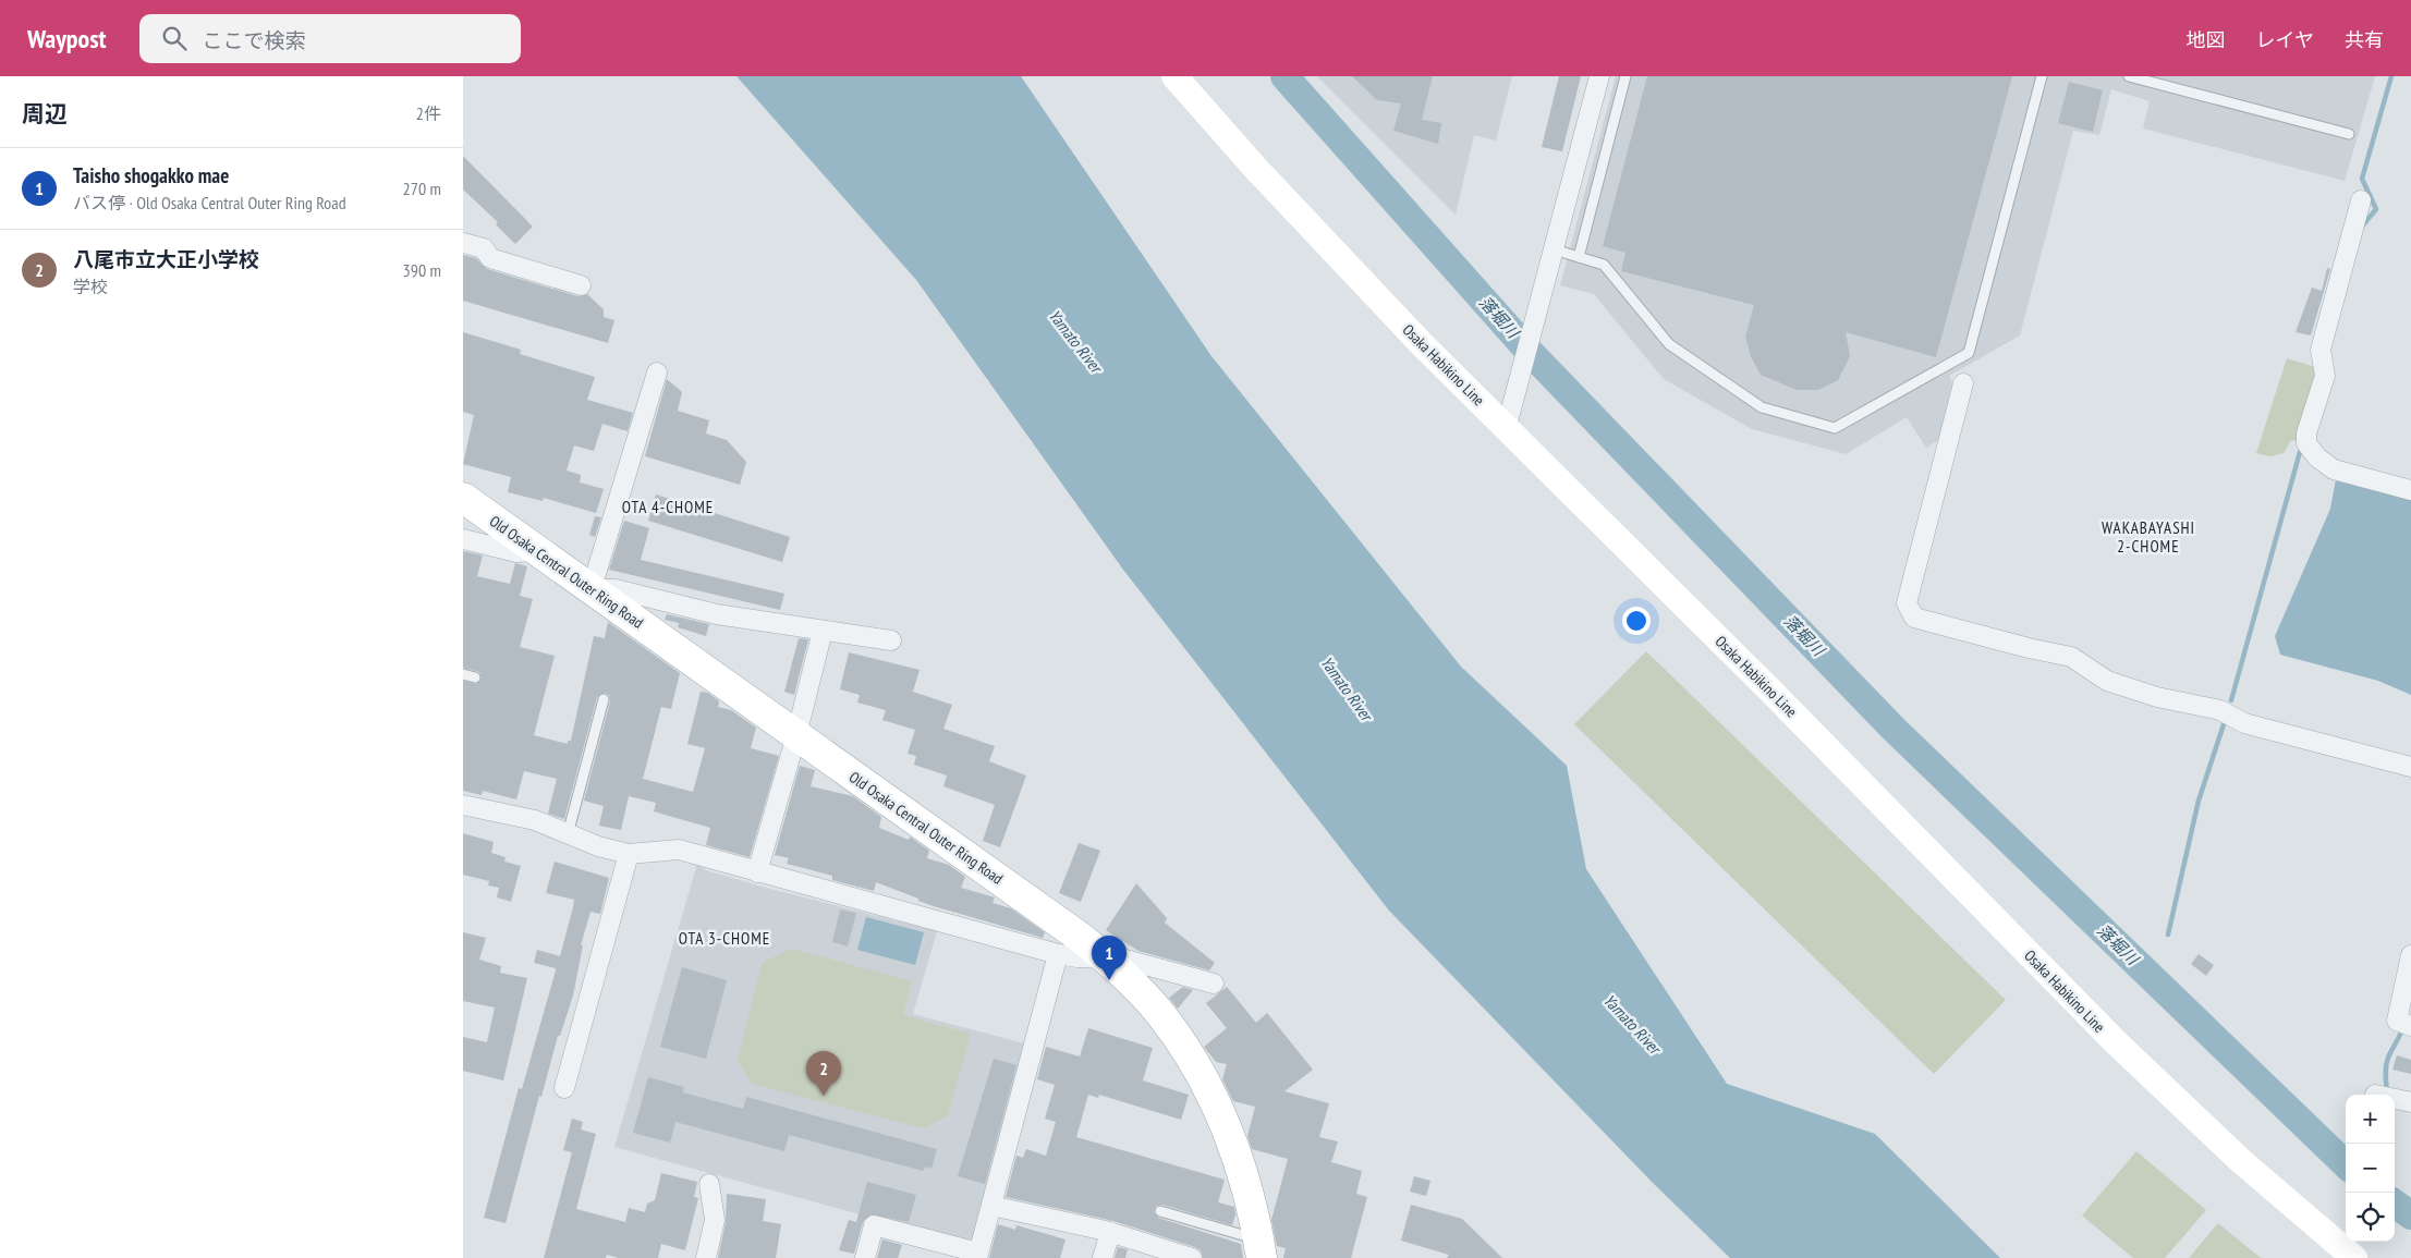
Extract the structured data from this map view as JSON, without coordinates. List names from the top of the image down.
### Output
{
  "streets": {
    "main road": ["Osaka Habikino Line", "Old Osaka Central Outer Ring Road"]
  },
  "districts": ["OTA 4-CHOME", "WAKABAYASHI 2-CHOME", "OTA 3-CHOME"],
  "water": ["落堀川", "Yamato River"],
  "page": {
    "header": "Waypost",
    "search": "ここで検索",
    "nav": ["地図", "レイヤ", "共有"],
    "heading": ["周辺", "2件"],
    "list": [
      {
        "mark": "1",
        "name": "Taisho shogakko mae",
        "note": "バス停 · Old Osaka Central Outer Ring Road",
        "value": "270 m"
      },
      {
        "mark": "2",
        "name": "八尾市立大正小学校",
        "note": "学校",
        "value": "390 m"
      }
    ],
    "pins": ["1", "2"],
    "map_buttons": ["+", "−"]
  }
}
